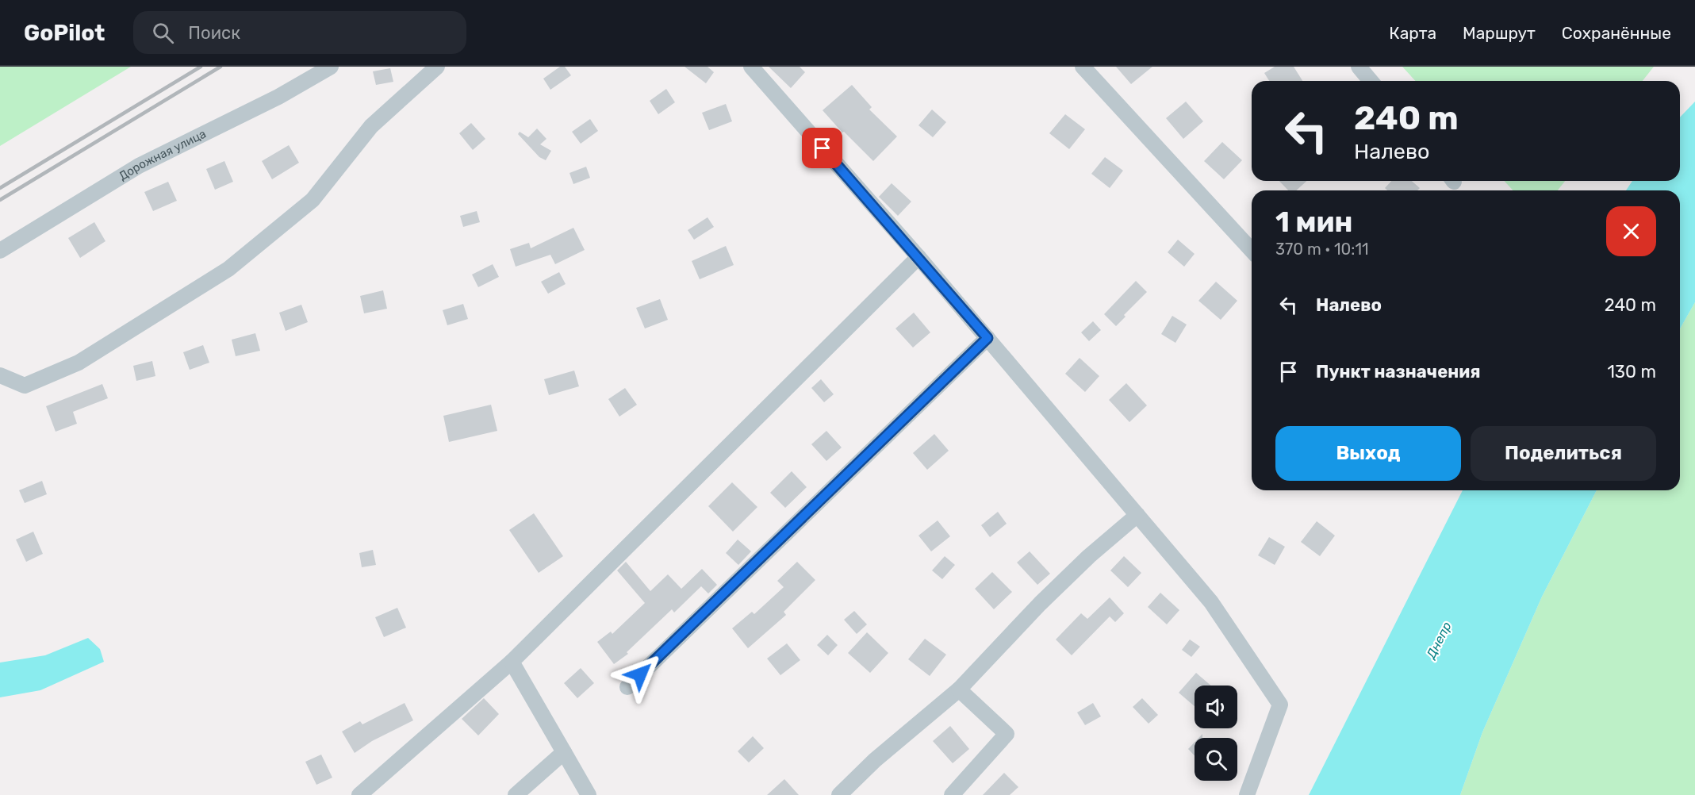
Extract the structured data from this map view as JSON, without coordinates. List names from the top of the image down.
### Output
{
  "streets": {
    "street": ["Дорожная улица"]
  },
  "water": ["Днепр"],
  "page": {
    "header": "GoPilot",
    "search": "Поиск",
    "nav": ["Карта", "Маршрут", "Сохранённые"],
    "turn": ["240 m", "Налево"],
    "heading": ["1 мин", "370 m · 10:11"],
    "list": [
      {
        "name": "Налево",
        "value": "240 m"
      },
      {
        "name": "Пункт назначения",
        "value": "130 m"
      }
    ],
    "buttons": ["Выход", "Поделиться"]
  }
}
